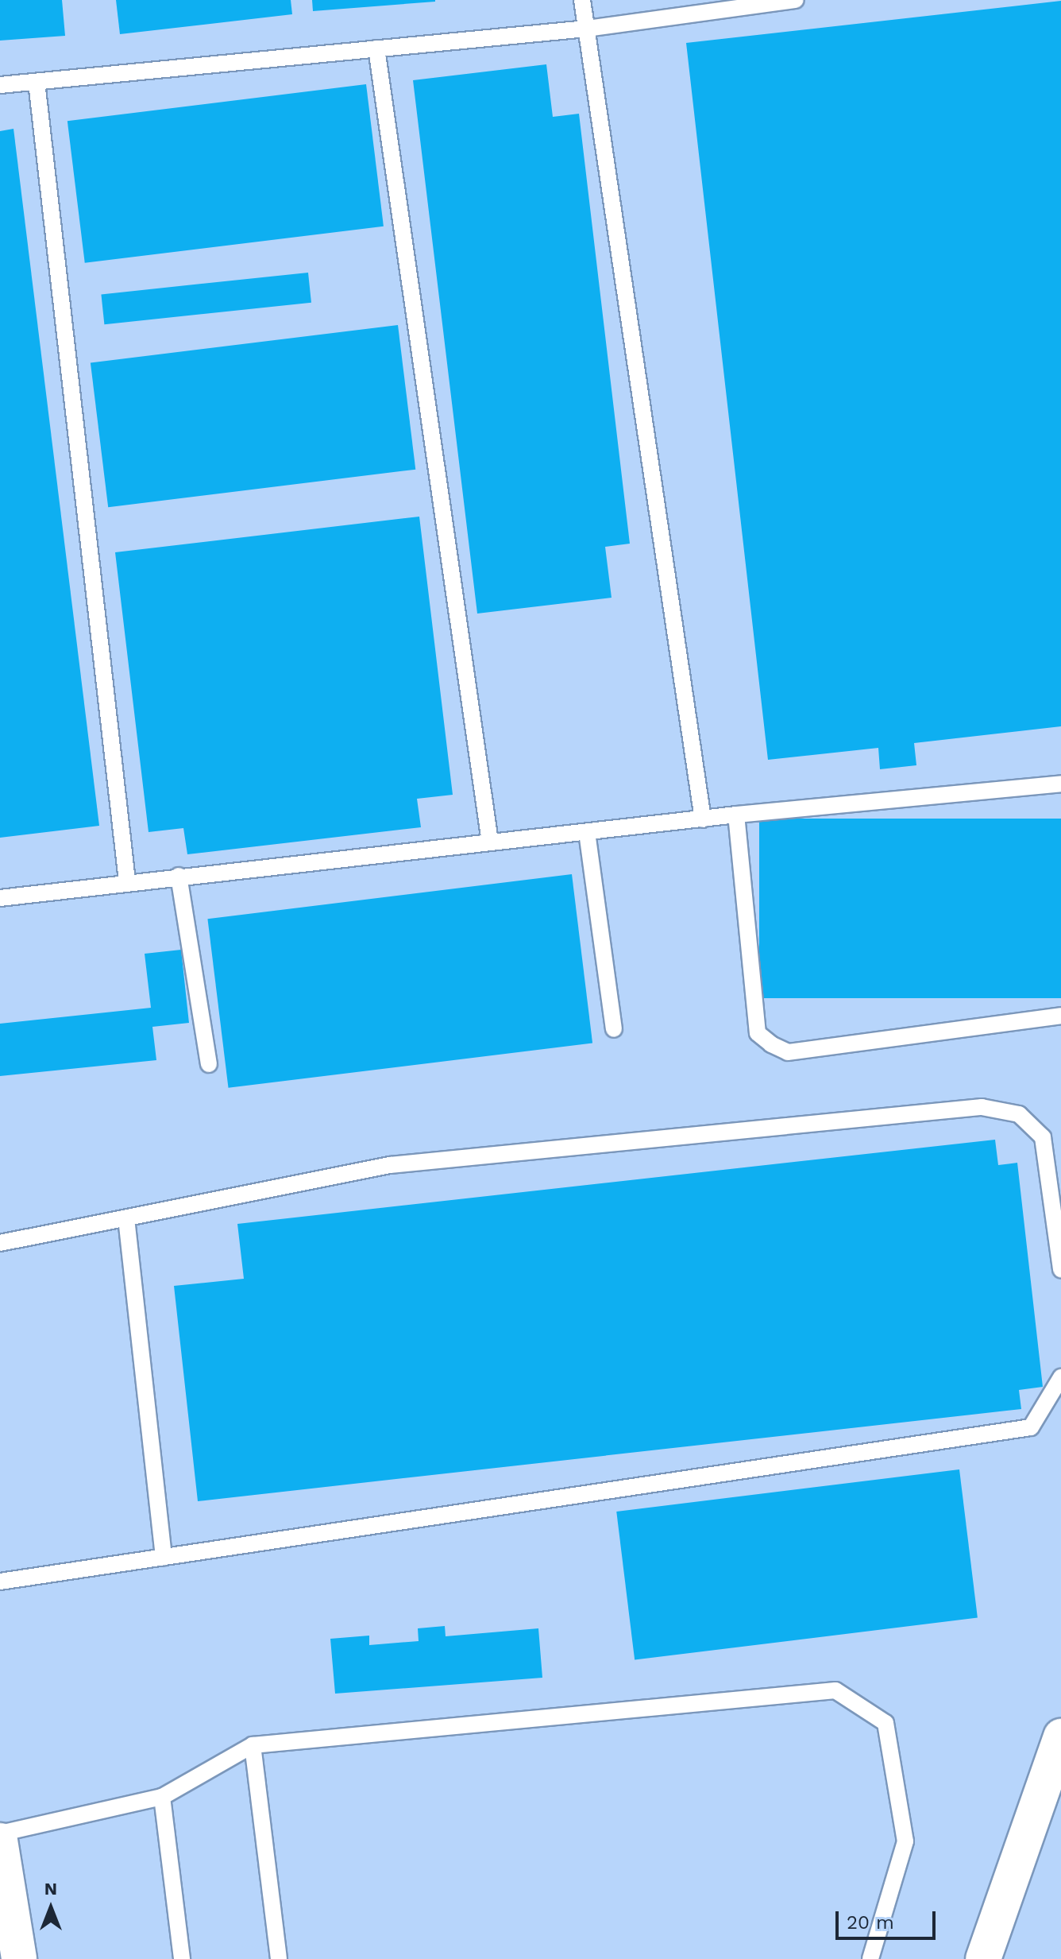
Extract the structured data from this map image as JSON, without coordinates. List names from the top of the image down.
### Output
{
  "scale_bar": "20 m",
  "north": "top"
}
